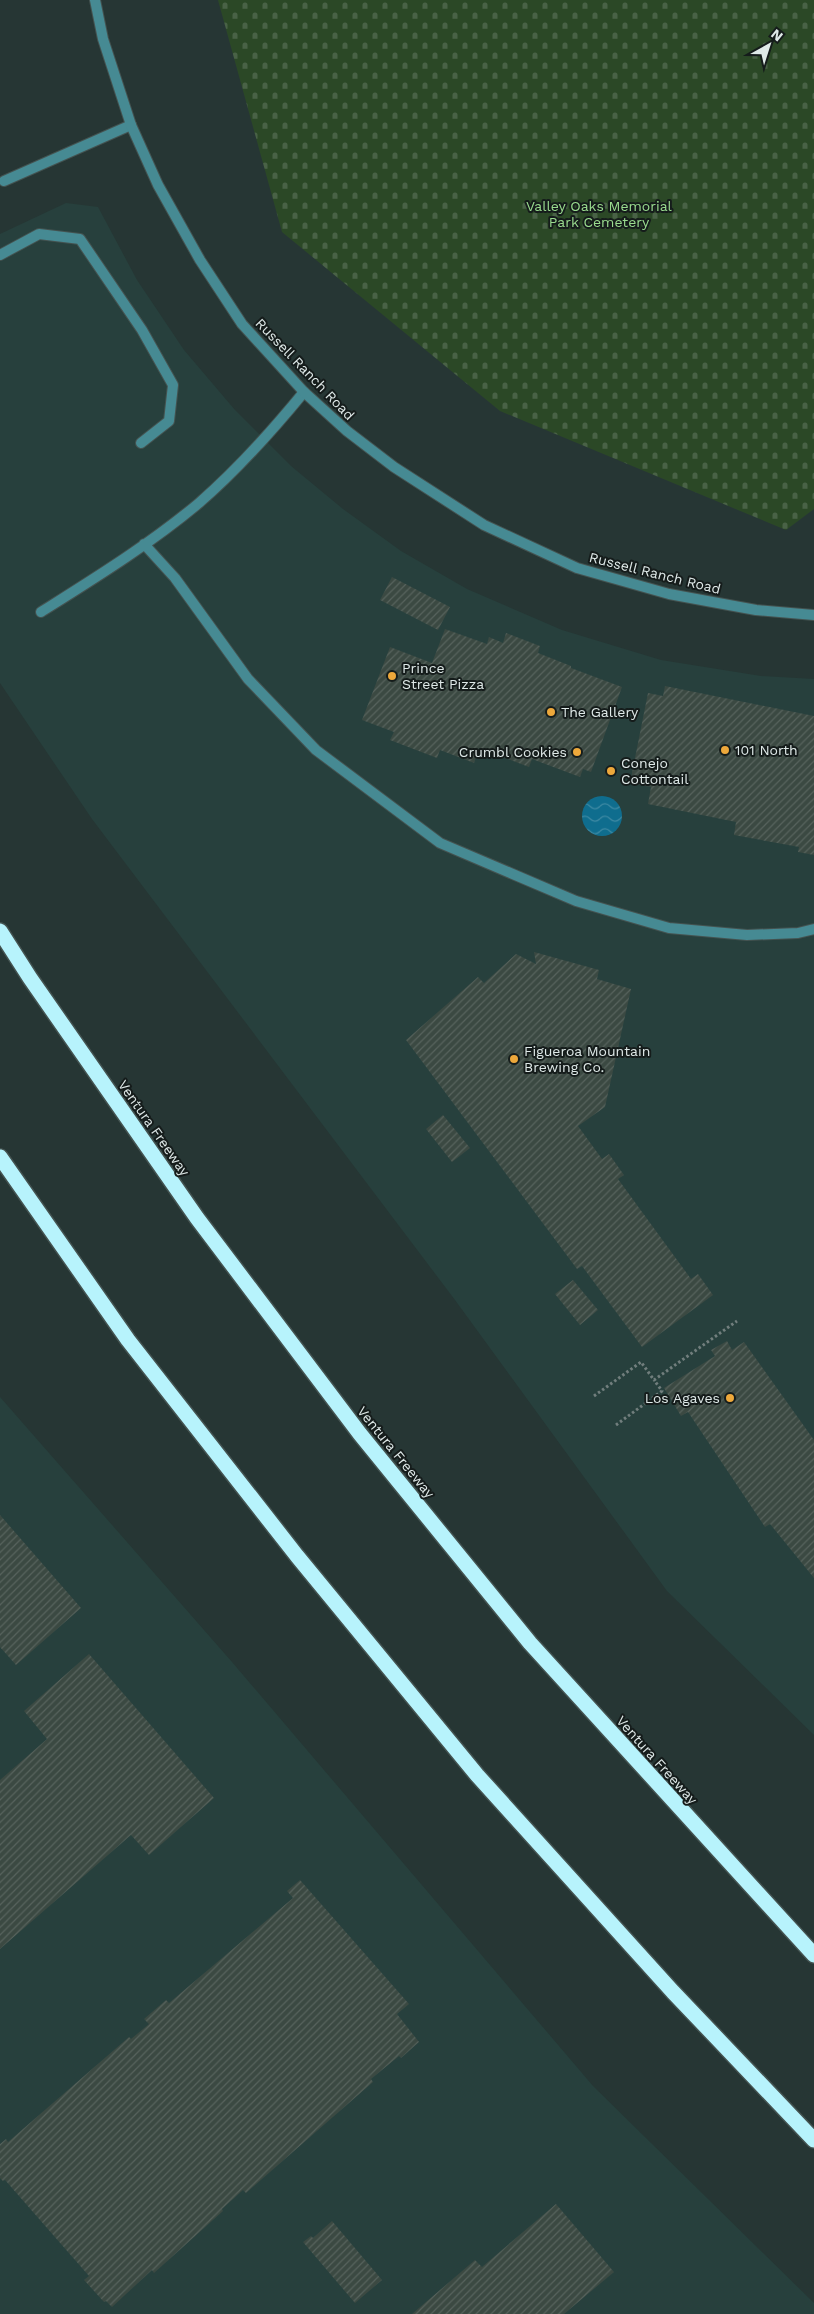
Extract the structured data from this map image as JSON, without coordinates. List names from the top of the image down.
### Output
{
  "streets": {
    "highway": ["Ventura Freeway"],
    "street": ["Russell Ranch Road"]
  },
  "parks": ["Valley Oaks Memorial Park Cemetery"],
  "places": [
    "Prince Street Pizza",
    "The Gallery",
    "101 North",
    "Crumbl Cookies",
    "Conejo Cottontail",
    "Figueroa Mountain Brewing Co.",
    "Los Agaves"
  ],
  "north": "top right"
}
